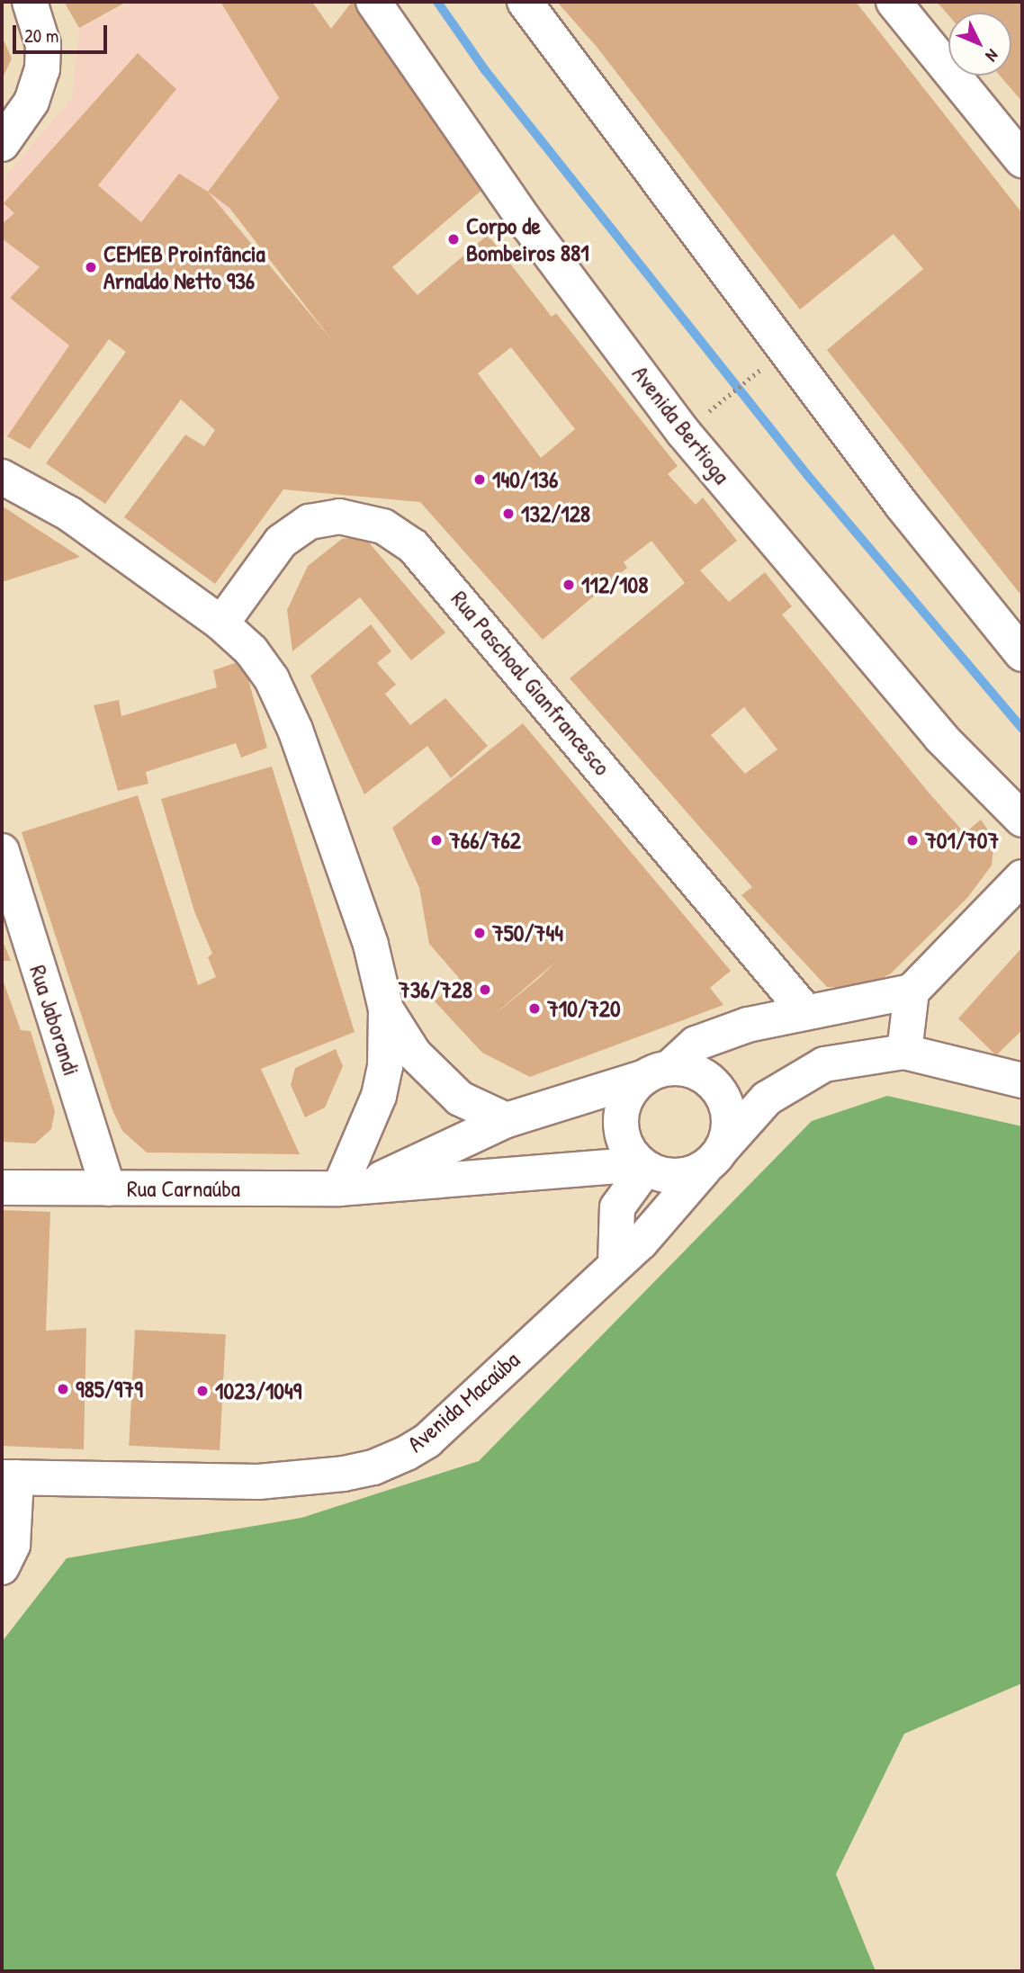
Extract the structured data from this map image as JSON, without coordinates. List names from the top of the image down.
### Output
{
  "streets": {
    "street": [
      "Avenida Bertioga",
      "Rua Paschoal Gianfrancesco",
      "Rua Jaborandi",
      "Rua Carnaúba",
      "Avenida Macaúba"
    ]
  },
  "crossings": [
    ["Rua Jaborandi", "Rua Carnaúba"],
    ["Rua Carnaúba", "Avenida Macaúba"]
  ],
  "places": [
    "Corpo de Bombeiros 881",
    "CEMEB Proinfância Arnaldo Netto 936",
    "140/136",
    "132/128",
    "112/108",
    "766/762",
    "701/707",
    "750/744",
    "736/728",
    "710/720",
    "985/979",
    "1023/1049"
  ],
  "scale_bar": "20 m",
  "north": "bottom right"
}
